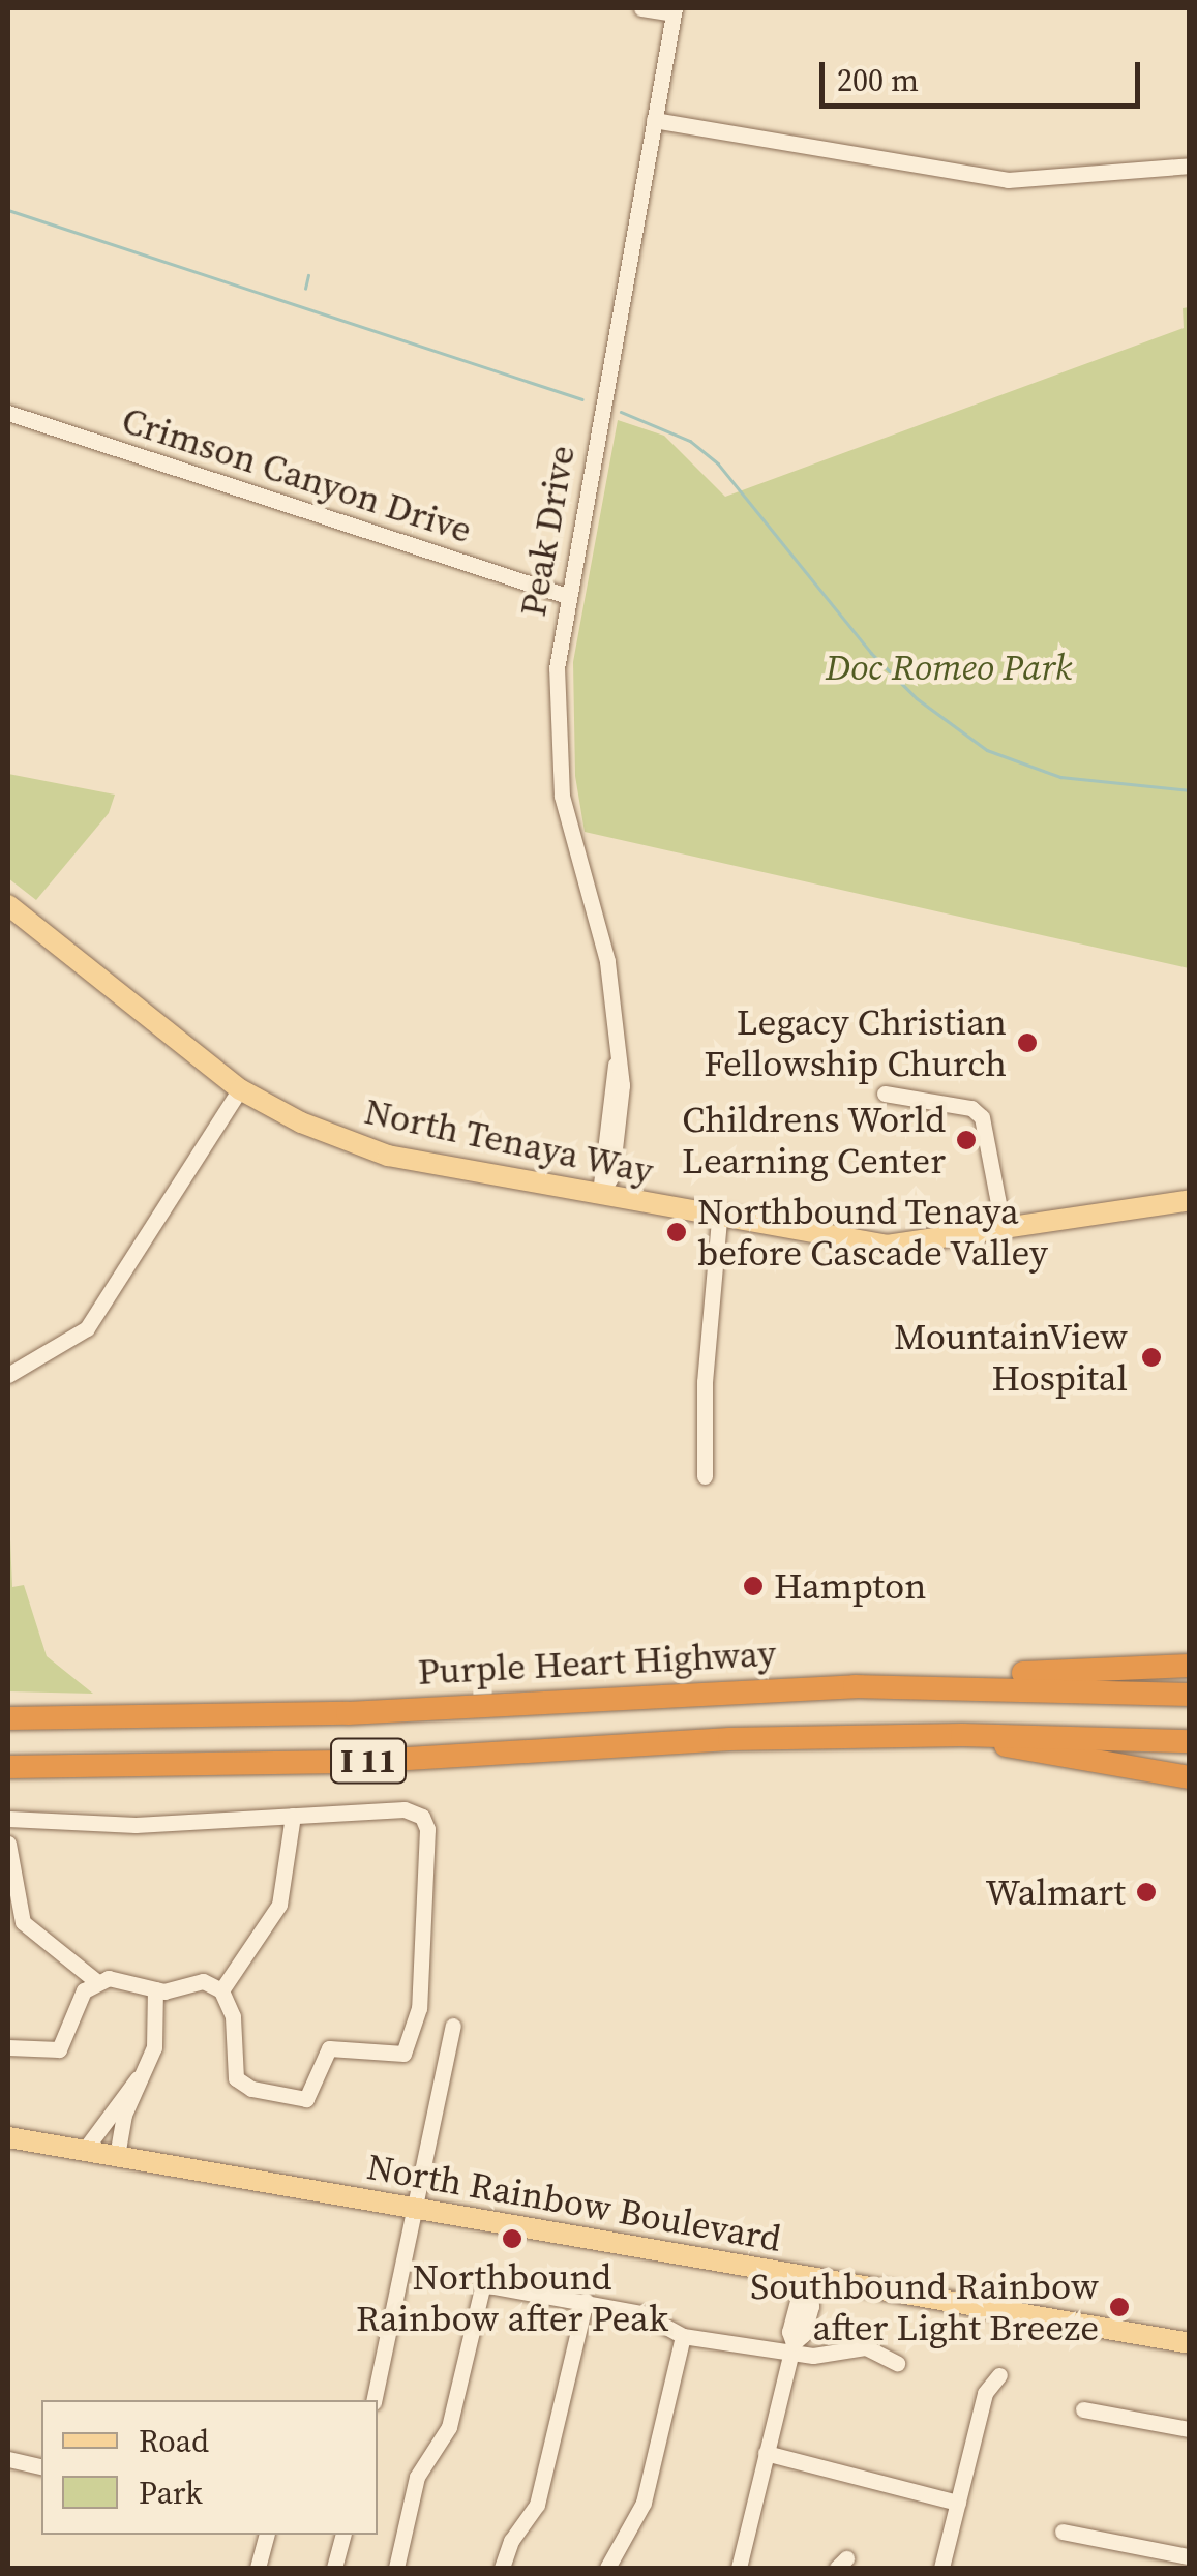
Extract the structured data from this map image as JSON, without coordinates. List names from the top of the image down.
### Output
{
  "streets": {
    "highway": ["Purple Heart Highway", "I 11"],
    "main road": ["North Tenaya Way", "North Rainbow Boulevard"],
    "street": ["Crimson Canyon Drive", "Peak Drive"]
  },
  "crossings": [
    ["Crimson Canyon Drive", "Peak Drive"],
    ["Peak Drive", "North Tenaya Way"]
  ],
  "parks": ["Doc Romeo Park"],
  "places": [
    "Legacy Christian Fellowship Church",
    "Childrens World Learning Center",
    "Northbound Tenaya before Cascade Valley",
    "MountainView Hospital",
    "Hampton",
    "Walmart",
    "Northbound Rainbow after Peak",
    "Southbound Rainbow after Light Breeze"
  ],
  "legend": ["Road", "Park"],
  "scale_bar": "200 m"
}
